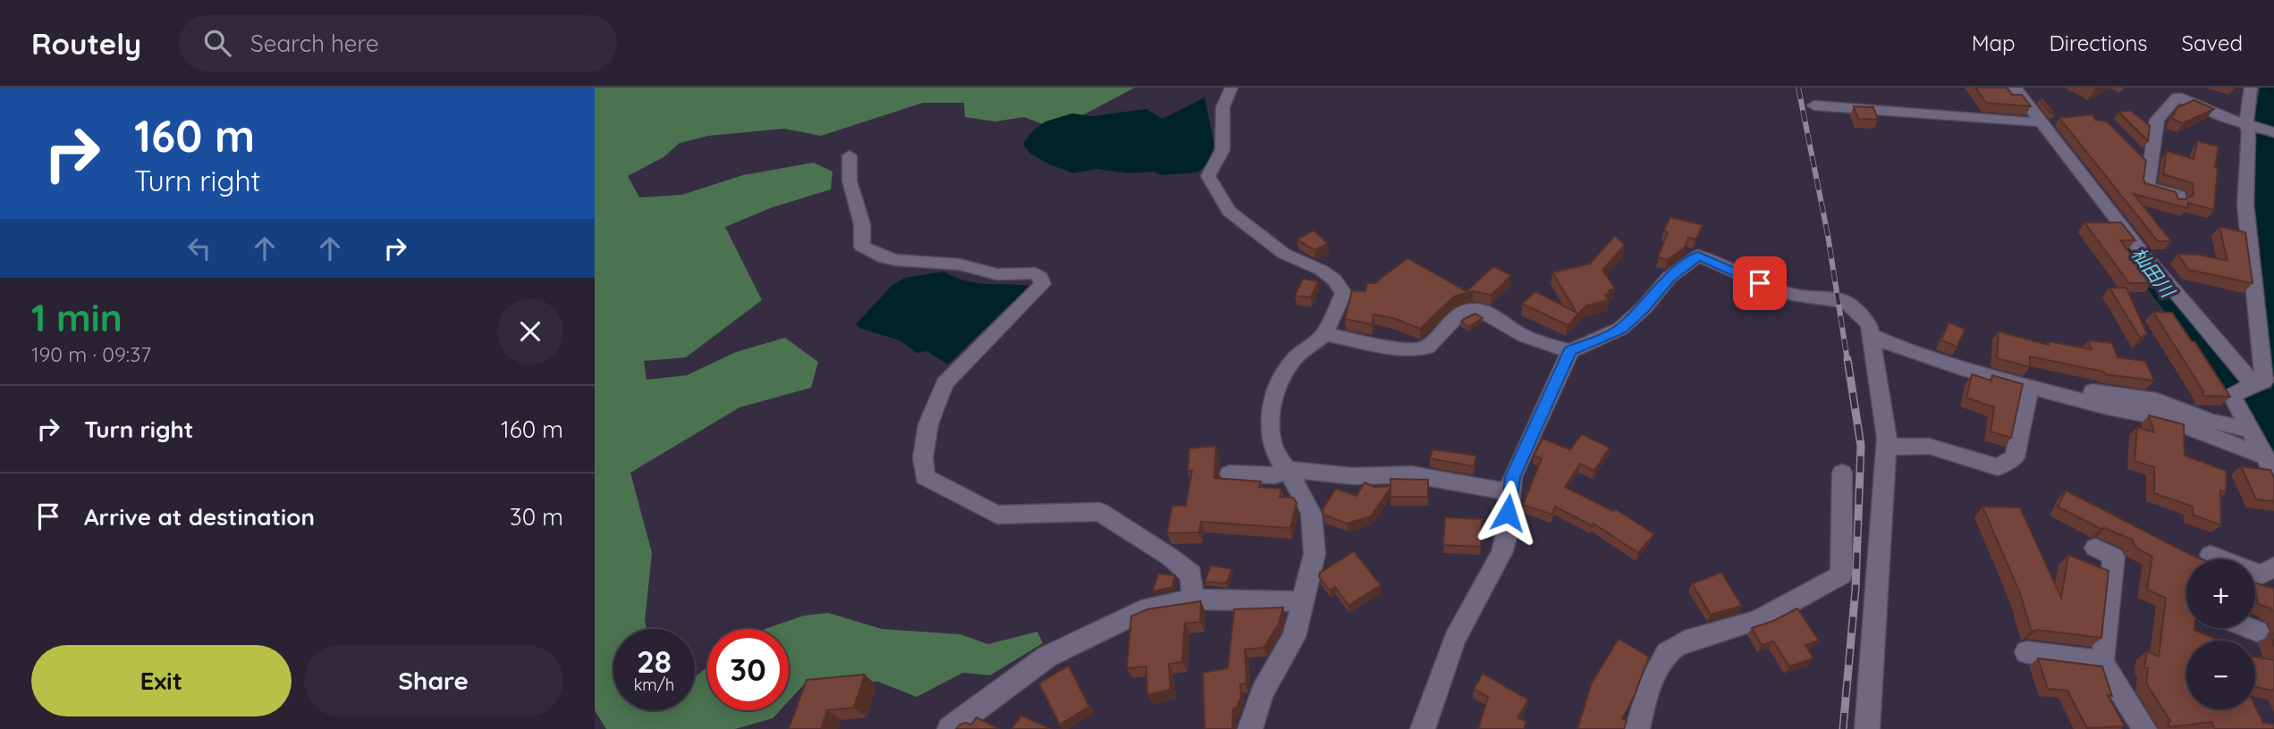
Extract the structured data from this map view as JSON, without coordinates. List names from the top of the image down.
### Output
{
  "water": ["杣田川"],
  "page": {
    "header": "Routely",
    "search": "Search here",
    "nav": ["Map", "Directions", "Saved"],
    "turn": ["160 m", "Turn right"],
    "heading": ["1 min", "190 m · 09:37"],
    "list": [
      {
        "name": "Turn right",
        "value": "160 m"
      },
      {
        "name": "Arrive at destination",
        "value": "30 m"
      }
    ],
    "map_buttons": ["+", "−"],
    "speed": "28 km/h",
    "limit": "30",
    "buttons": ["Exit", "Share"]
  }
}
